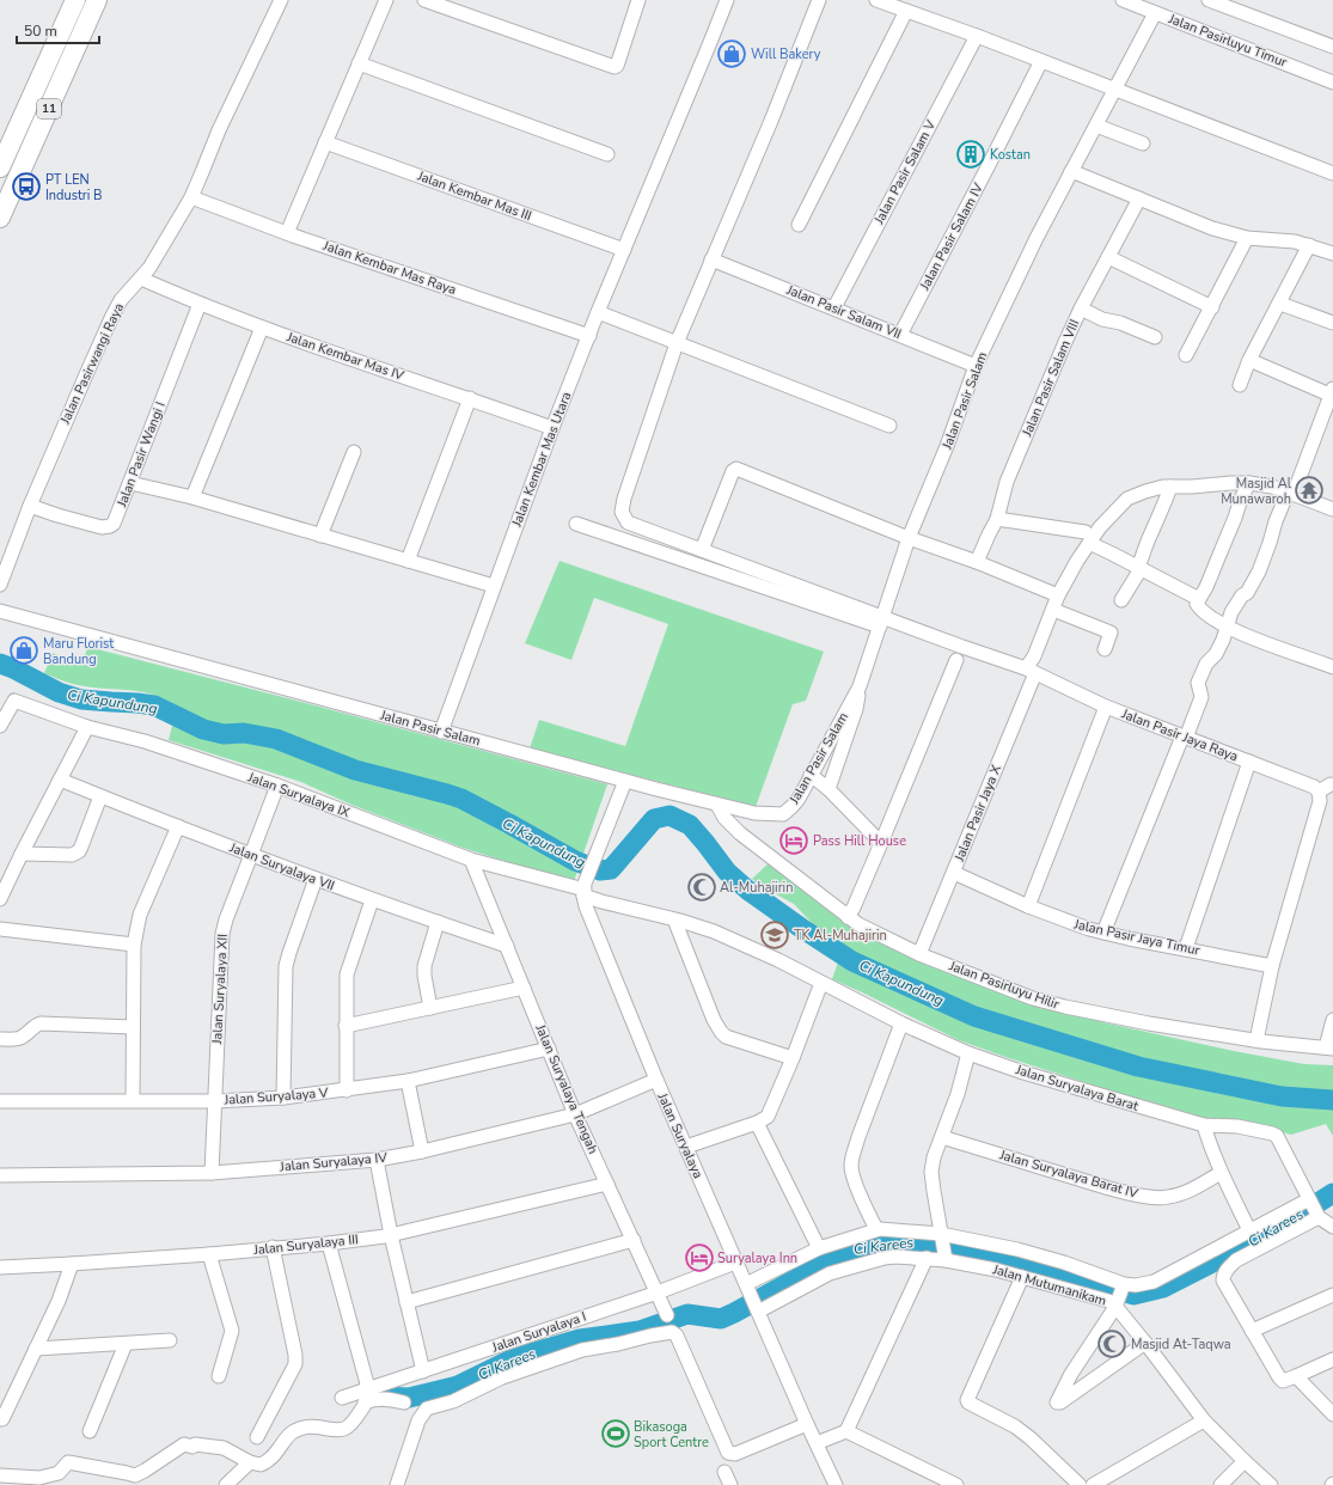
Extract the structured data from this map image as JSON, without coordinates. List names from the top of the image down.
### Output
{
  "streets": {
    "highway": ["11"],
    "street": [
      "Jalan Pasirluyu Timur",
      "Jalan Pasir Salam V",
      "Jalan Kembar Mas III",
      "Jalan Pasir Salam IV",
      "Jalan Kembar Mas Raya",
      "Jalan Pasir Salam VII",
      "Jalan Kembar Mas IV",
      "Jalan Pasirwangi Raya",
      "Jalan Pasir Salam VIII",
      "Jalan Pasir Salam",
      "Jalan Pasir Wangi I",
      "Jalan Kembar Mas Utara",
      "Jalan Pasir Jaya Raya",
      "Jalan Suryalaya IX",
      "Jalan Pasir Jaya X",
      "Jalan Suryalaya VII",
      "Jalan Pasir Jaya Timur",
      "Jalan Pasirluyu Hilir",
      "Jalan Suryalaya XII",
      "Jalan Suryalaya Barat",
      "Jalan Suryalaya Tengah",
      "Jalan Suryalaya V",
      "Jalan Suryalaya",
      "Jalan Suryalaya IV",
      "Jalan Suryalaya Barat IV",
      "Jalan Suryalaya III",
      "Jalan Mutumanikam",
      "Jalan Suryalaya I"
    ]
  },
  "crossings": [
    ["Jalan Pasirluyu Timur", "Jalan Pasir Salam"],
    ["Jalan Pasir Salam V", "Jalan Pasir Salam VII"],
    ["Jalan Kembar Mas III", "Jalan Kembar Mas Utara"],
    ["Jalan Pasir Salam IV", "Jalan Pasir Salam VII"],
    ["Jalan Kembar Mas Raya", "Jalan Pasirwangi Raya"],
    ["Jalan Kembar Mas Raya", "Jalan Kembar Mas Utara"],
    ["Jalan Pasir Salam VII", "Jalan Pasir Salam"],
    ["Jalan Kembar Mas IV", "Jalan Pasirwangi Raya"],
    ["Jalan Kembar Mas IV", "Jalan Pasir Wangi I"],
    ["Jalan Kembar Mas IV", "Jalan Kembar Mas Utara"],
    ["Jalan Pasirwangi Raya", "Jalan Pasir Wangi I"],
    ["Jalan Pasir Salam", "Jalan Kembar Mas Utara"],
    ["Jalan Pasir Salam", "Jalan Pasir Jaya Raya"],
    ["Jalan Pasir Salam", "Jalan Pasirluyu Hilir"],
    ["Jalan Pasir Jaya Raya", "Jalan Pasir Jaya X"],
    ["Jalan Suryalaya IX", "Jalan Suryalaya XII"],
    ["Jalan Suryalaya IX", "Jalan Suryalaya Barat"],
    ["Jalan Suryalaya IX", "Jalan Suryalaya Tengah"],
    ["Jalan Suryalaya IX", "Jalan Suryalaya"],
    ["Jalan Pasir Jaya X", "Jalan Pasir Jaya Timur"],
    ["Jalan Pasir Jaya X", "Jalan Pasirluyu Hilir"],
    ["Jalan Suryalaya VII", "Jalan Suryalaya XII"],
    ["Jalan Suryalaya VII", "Jalan Suryalaya Tengah"],
    ["Jalan Suryalaya XII", "Jalan Suryalaya V"],
    ["Jalan Suryalaya XII", "Jalan Suryalaya IV"],
    ["Jalan Suryalaya Tengah", "Jalan Suryalaya V"],
    ["Jalan Suryalaya Tengah", "Jalan Suryalaya IV"],
    ["Jalan Suryalaya Tengah", "Jalan Suryalaya III"],
    ["Jalan Suryalaya Tengah", "Jalan Suryalaya I"],
    ["Jalan Suryalaya", "Jalan Suryalaya IV"],
    ["Jalan Suryalaya", "Jalan Mutumanikam"],
    ["Jalan Suryalaya", "Jalan Suryalaya I"]
  ],
  "water": ["Ci Kapundung", "Ci Karees"],
  "places": {
    "shop": ["Will Bakery", "Maru Florist Bandung"],
    "building": ["Kostan"],
    "bus stop": ["PT LEN Industri B"],
    "temple": ["Masjid Al Munawaroh"],
    "hotel": ["Pass Hill House", "Suryalaya Inn"],
    "mosque": ["Al-Muhajirin", "Masjid At-Taqwa"],
    "school or university": ["TK Al-Muhajirin"],
    "sports": ["Bikasoga Sport Centre"]
  },
  "scale_bar": "50 m"
}
